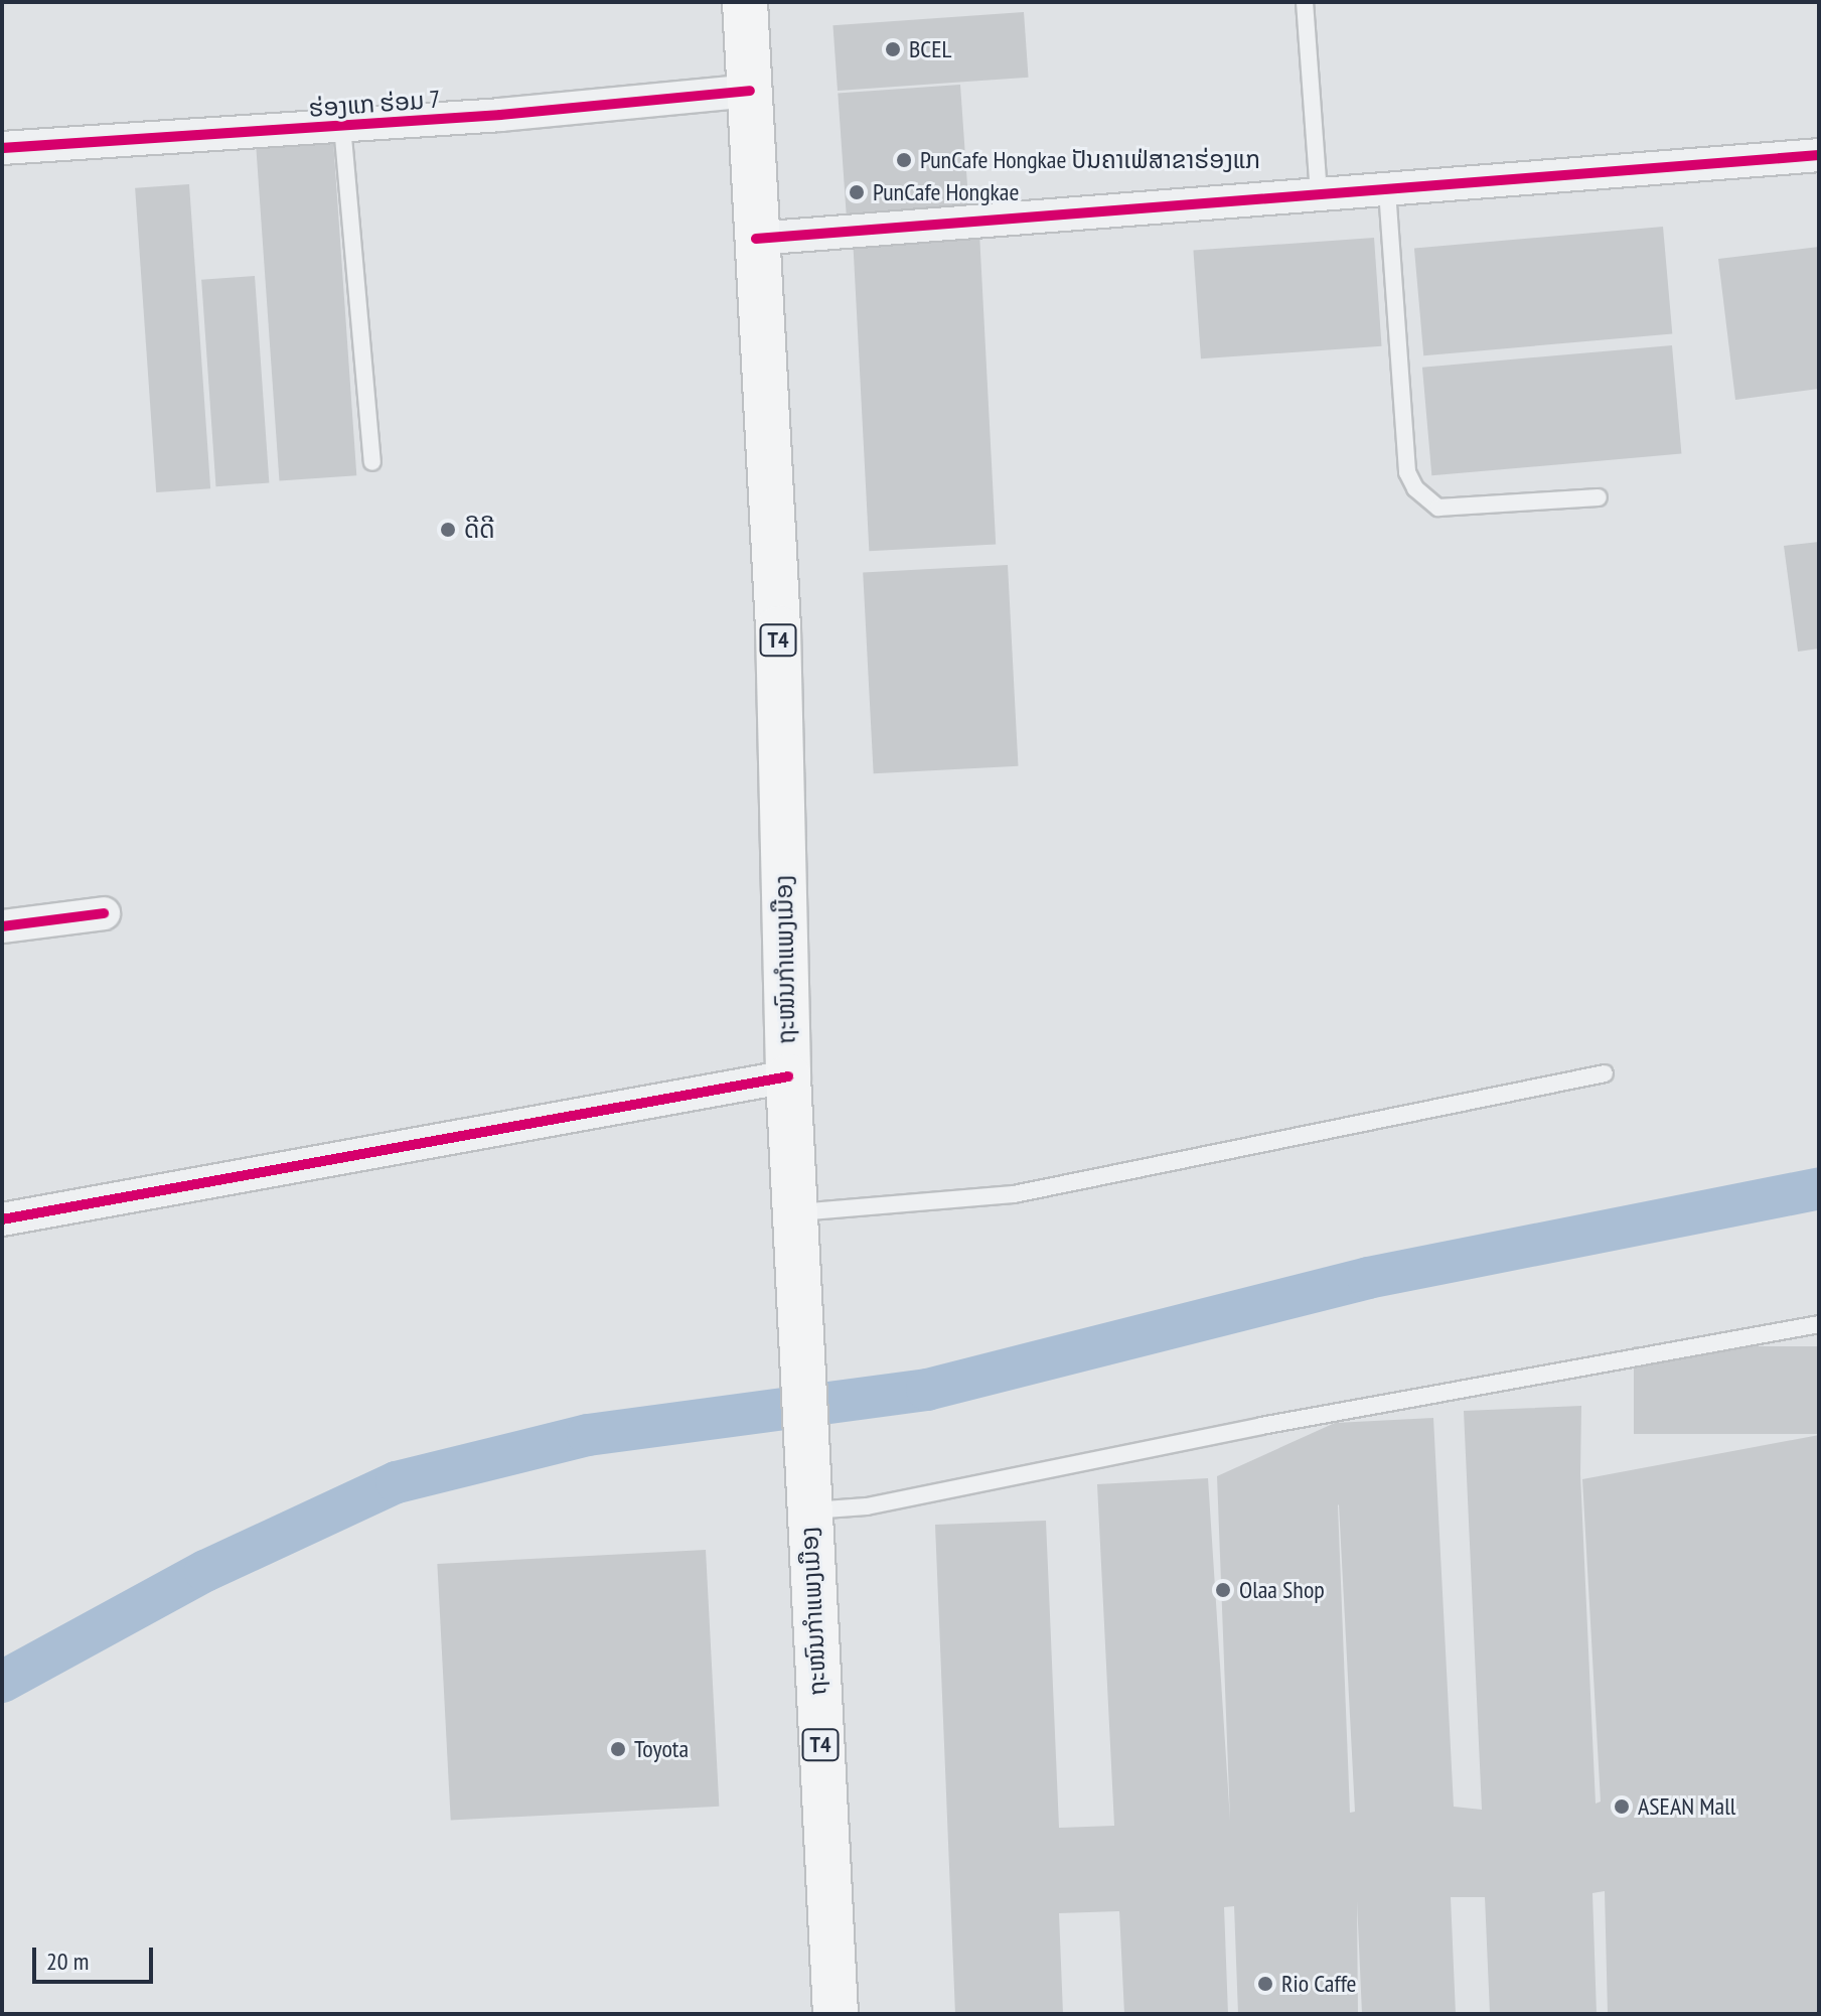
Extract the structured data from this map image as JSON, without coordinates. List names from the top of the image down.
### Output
{
  "streets": {
    "main road": ["T4", "ຖະໜົນກຳແພງເມືອງ"],
    "street": ["ຮ່ອງແກ ຮ່ອມ 7"]
  },
  "crossings": [
    ["ຮ່ອງແກ ຮ່ອມ 7", "ຖະໜົນກຳແພງເມືອງ"]
  ],
  "places": [
    "BCEL",
    "PunCafe Hongkae ປັນຄາເຟ່ສາຂາຮ່ອງແກ",
    "PunCafe Hongkae",
    "ດີດີ",
    "Olaa Shop",
    "Toyota",
    "ASEAN Mall",
    "Rio Caffe"
  ],
  "scale_bar": "20 m"
}
